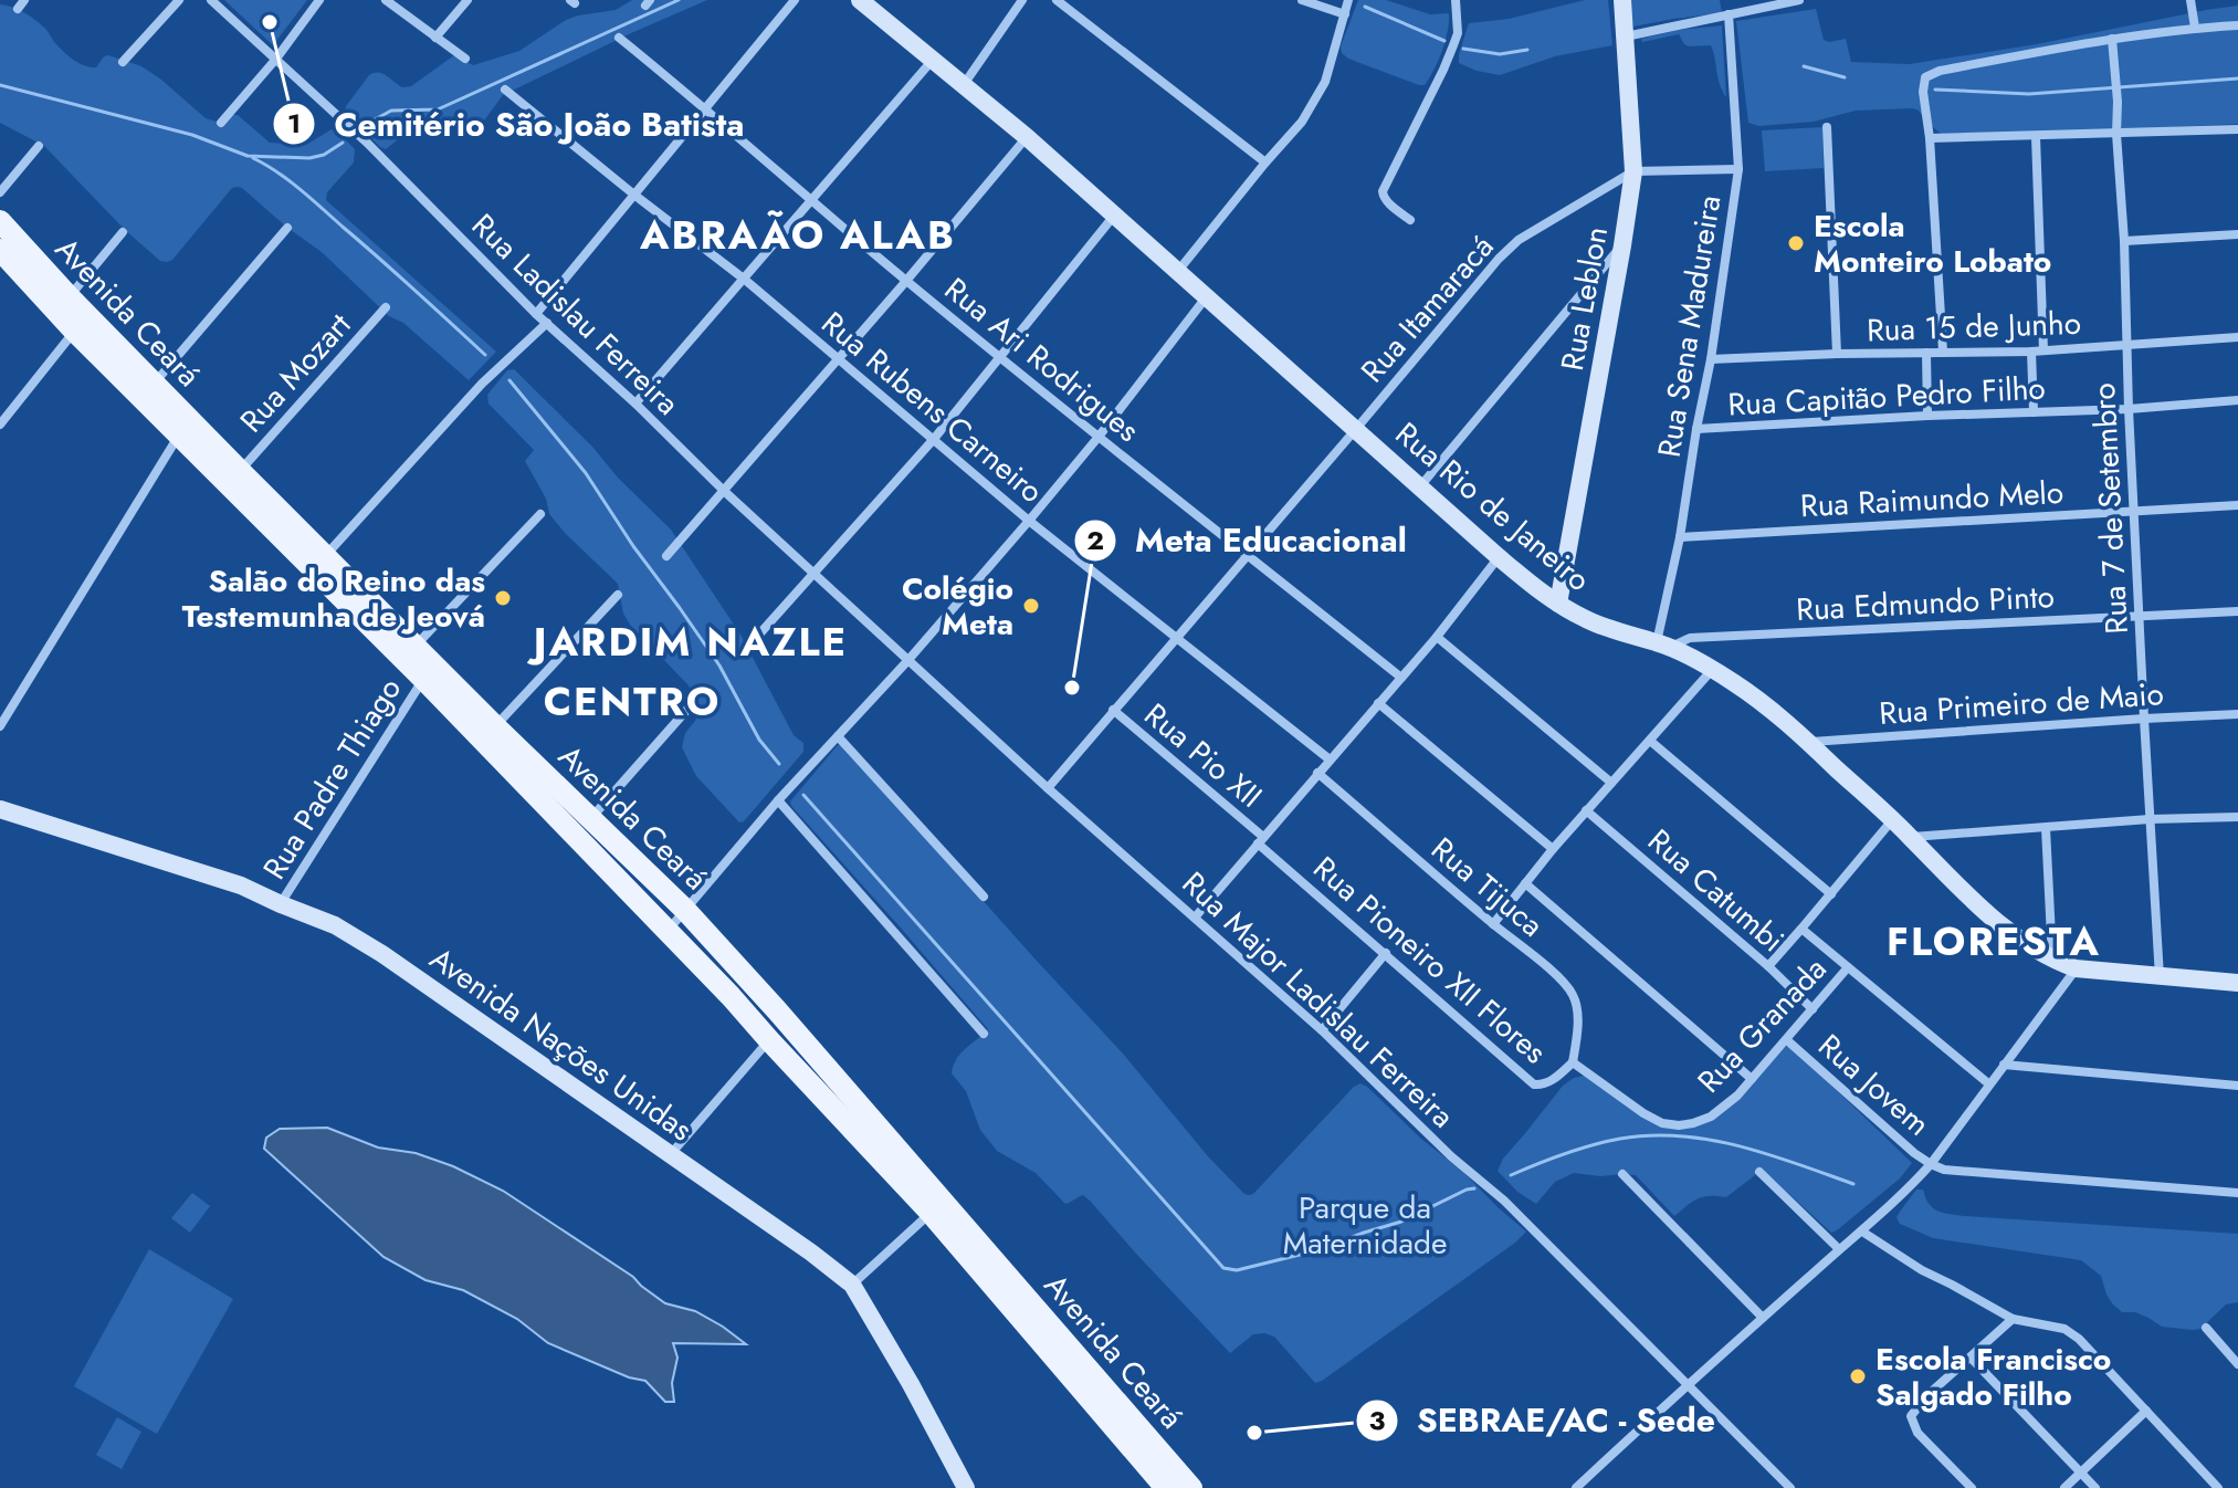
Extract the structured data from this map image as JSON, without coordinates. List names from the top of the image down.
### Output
{
  "streets": {
    "main road": ["Avenida Ceará"],
    "street": [
      "Rua Leblon",
      "Rua Itamaracá",
      "Rua Ladislau Ferreira",
      "Rua Sena Madureira",
      "Rua 15 de Junho",
      "Rua Ari Rodrigues",
      "Rua Mozart",
      "Rua Capitão Pedro Filho",
      "Rua Rubens Carneiro",
      "Rua Raimundo Melo",
      "Rua Rio de Janeiro",
      "Rua 7 de Setembro",
      "Rua Edmundo Pinto",
      "Rua Primeiro de Maio",
      "Rua Pio XII",
      "Rua Padre Thiago",
      "Rua Tijuca",
      "Rua Catumbi",
      "Rua Pioneiro XII Flores",
      "Rua Major Ladislau Ferreira",
      "Rua Granada",
      "Avenida Nações Unidas",
      "Rua Jovem"
    ]
  },
  "crossings": [
    ["Rua Leblon", "Rua Itamaracá"],
    ["Rua Leblon", "Rua Rio de Janeiro"],
    ["Rua Itamaracá", "Rua Ari Rodrigues"],
    ["Rua Itamaracá", "Rua Rubens Carneiro"],
    ["Rua Itamaracá", "Rua Rio de Janeiro"],
    ["Rua Itamaracá", "Rua Pio XII"],
    ["Rua Itamaracá", "Rua Major Ladislau Ferreira"],
    ["Avenida Ceará", "Rua Mozart"],
    ["Avenida Ceará", "Rua Padre Thiago"],
    ["Rua Ladislau Ferreira", "Rua Major Ladislau Ferreira"],
    ["Rua Sena Madureira", "Rua 15 de Junho"],
    ["Rua Sena Madureira", "Rua Capitão Pedro Filho"],
    ["Rua Sena Madureira", "Rua Raimundo Melo"],
    ["Rua Sena Madureira", "Rua Rio de Janeiro"],
    ["Rua Sena Madureira", "Rua Edmundo Pinto"],
    ["Rua 15 de Junho", "Rua 7 de Setembro"],
    ["Rua Capitão Pedro Filho", "Rua 7 de Setembro"],
    ["Rua Raimundo Melo", "Rua 7 de Setembro"],
    ["Rua Rio de Janeiro", "Rua 7 de Setembro"],
    ["Rua Rio de Janeiro", "Rua Edmundo Pinto"],
    ["Rua Rio de Janeiro", "Rua Primeiro de Maio"],
    ["Rua 7 de Setembro", "Rua Edmundo Pinto"],
    ["Rua 7 de Setembro", "Rua Primeiro de Maio"],
    ["Rua Pio XII", "Rua Pioneiro XII Flores"],
    ["Rua Padre Thiago", "Avenida Nações Unidas"],
    ["Rua Tijuca", "Rua Pioneiro XII Flores"],
    ["Rua Tijuca", "Rua Granada"],
    ["Rua Catumbi", "Rua Granada"],
    ["Rua Pioneiro XII Flores", "Rua Granada"],
    ["Rua Granada", "Rua Jovem"]
  ],
  "districts": [
    "ABRAÃO ALAB",
    "JARDIM NAZLE",
    "CENTRO",
    "FLORESTA"
  ],
  "parks": ["Parque da Maternidade"],
  "places": [
    "Cemitério São João Batista",
    "Escola Monteiro Lobato",
    "Salão do Reino das Testemunha de Jeová",
    "Colégio Meta",
    "Meta Educacional",
    "Escola Francisco Salgado Filho",
    "SEBRAE/AC - Sede"
  ]
}
